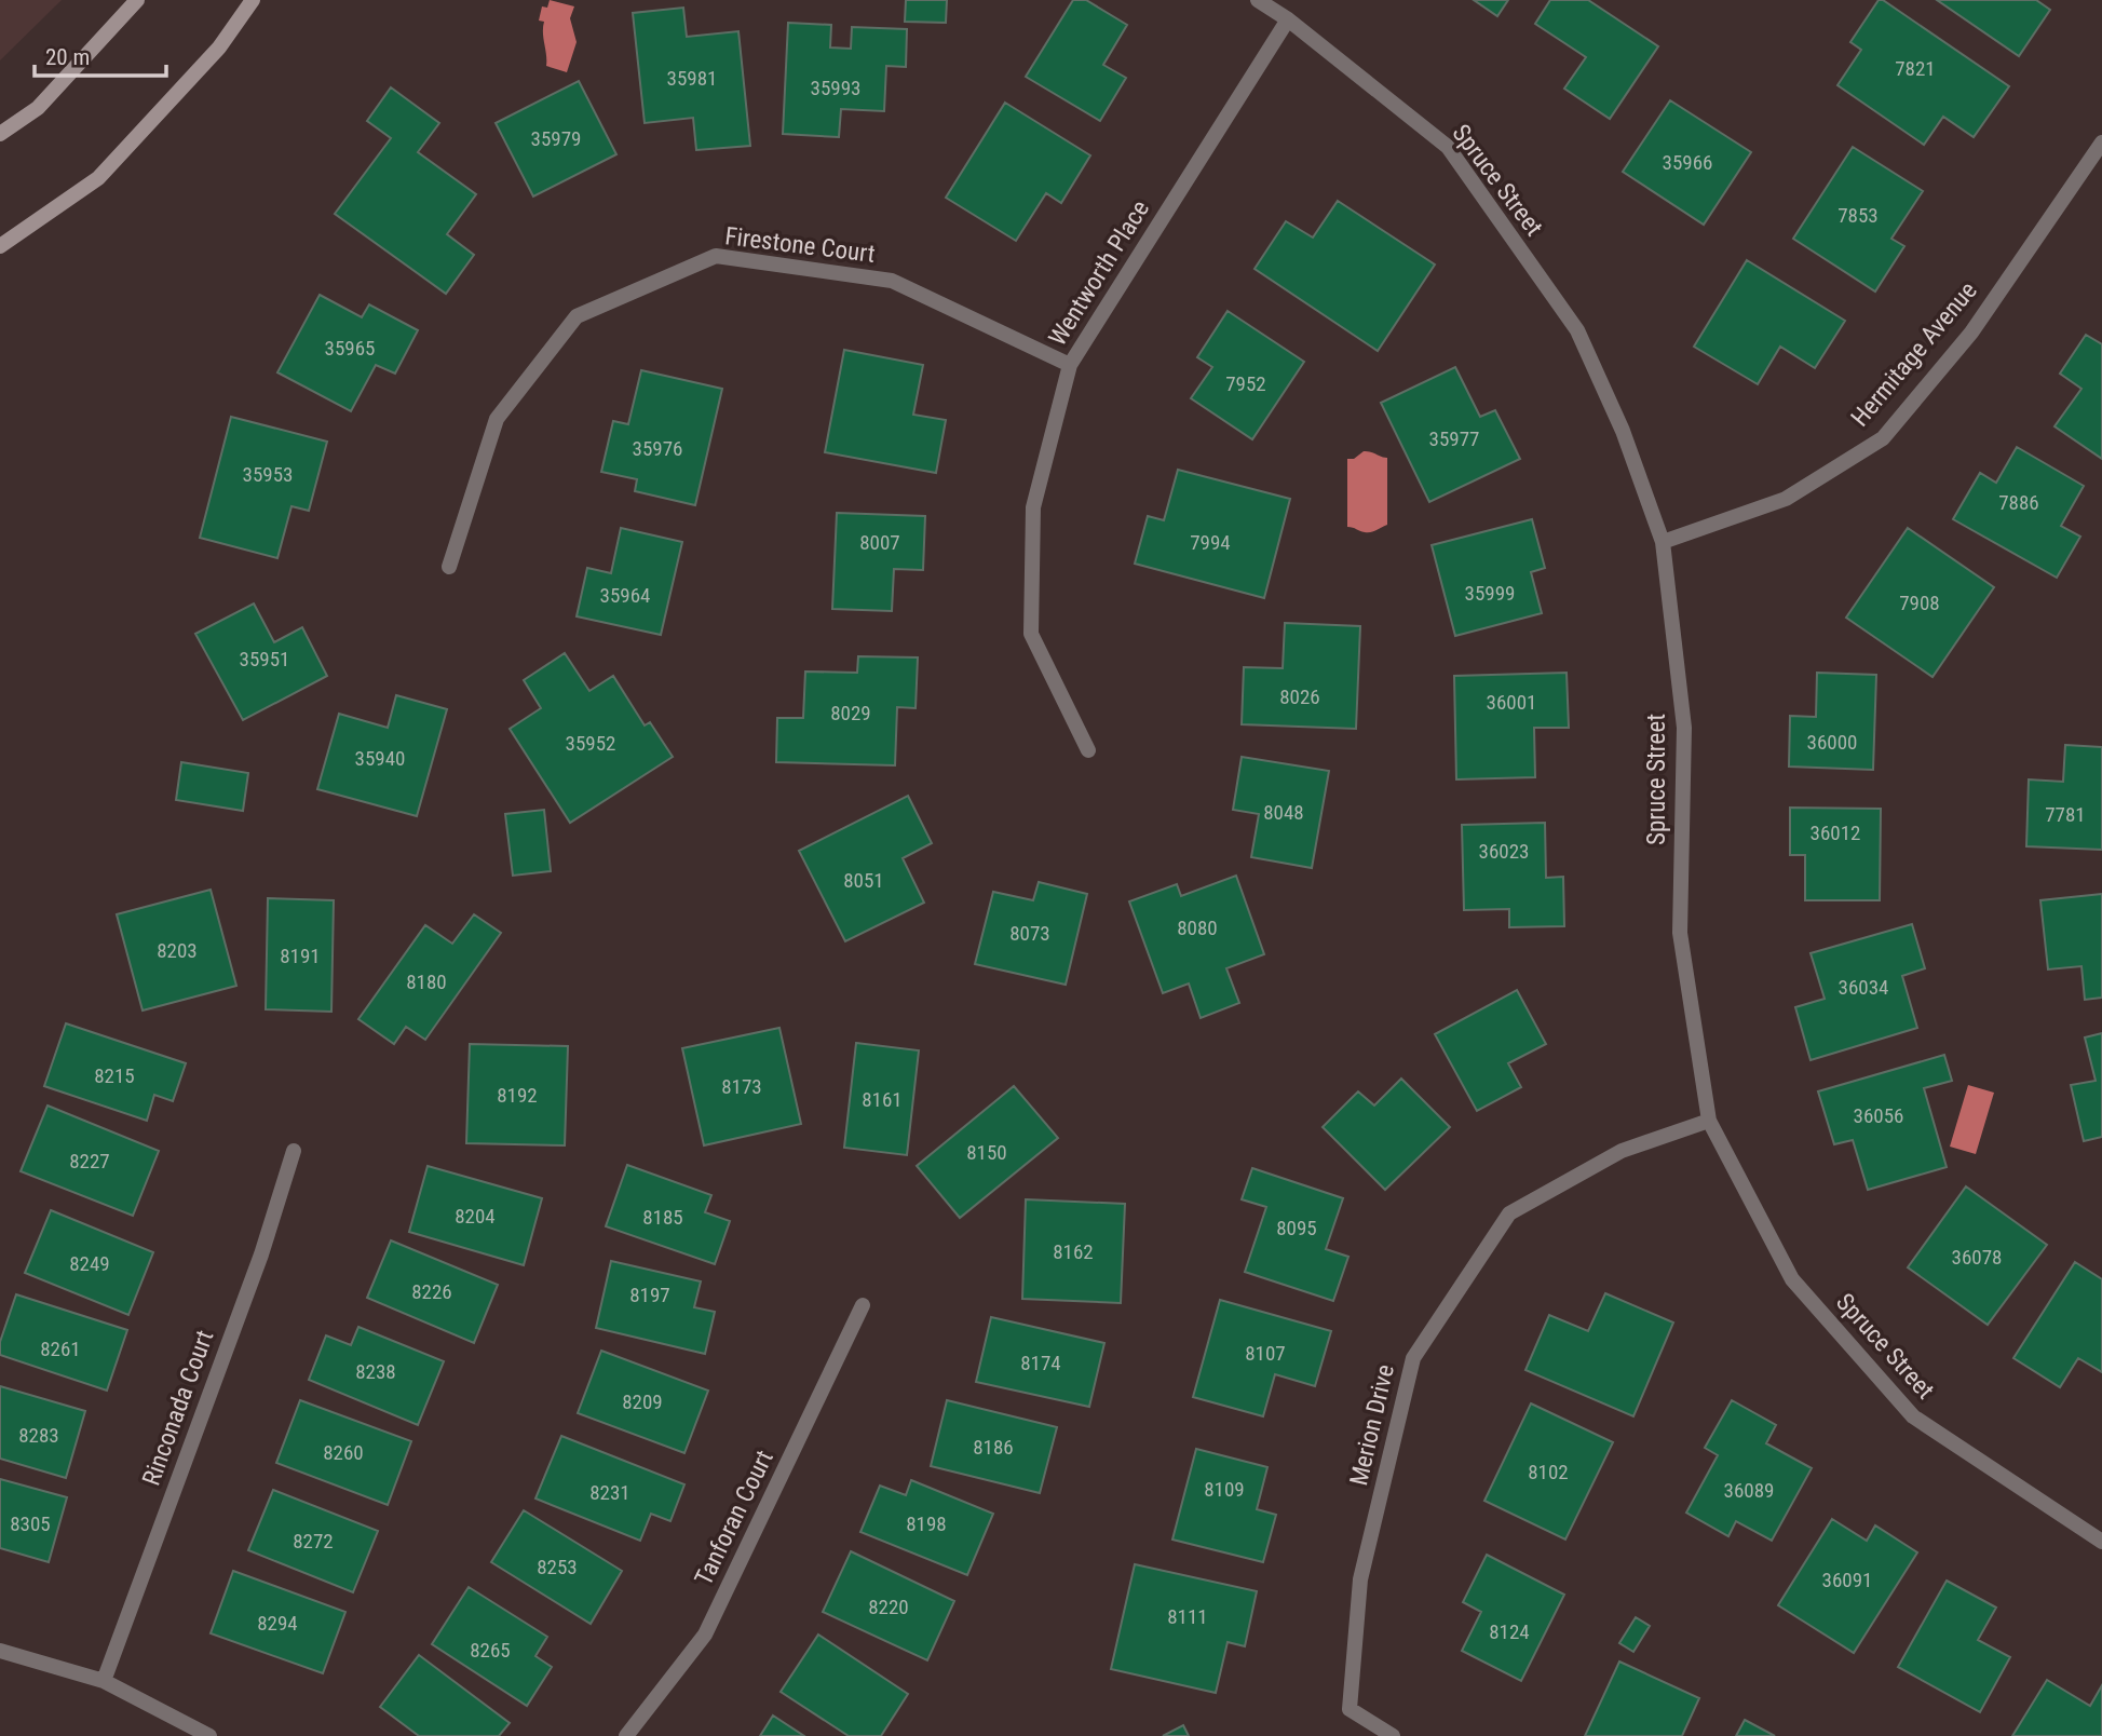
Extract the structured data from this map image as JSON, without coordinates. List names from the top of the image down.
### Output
{
  "streets": {
    "street": [
      "Spruce Street",
      "Firestone Court",
      "Wentworth Place",
      "Hermitage Avenue",
      "Rinconada Court",
      "Merion Drive",
      "Tanforan Court"
    ]
  },
  "crossings": [
    ["Spruce Street", "Wentworth Place"],
    ["Spruce Street", "Hermitage Avenue"],
    ["Spruce Street", "Merion Drive"],
    ["Firestone Court", "Wentworth Place"]
  ],
  "house_numbers": [
    "7821",
    "35981",
    "35993",
    "35979",
    "35966",
    "7853",
    "35965",
    "7952",
    "35977",
    "35976",
    "35953",
    "7886",
    "8007",
    "7994",
    "35999",
    "35964",
    "7908",
    "35951",
    "8026",
    "36001",
    "8029",
    "36000",
    "35952",
    "35940",
    "8048",
    "7781",
    "36012",
    "36023",
    "8051",
    "8080",
    "8073",
    "8203",
    "8191",
    "8180",
    "36034",
    "8215",
    "8173",
    "8192",
    "8161",
    "36056",
    "8150",
    "8227",
    "8204",
    "8185",
    "8095",
    "8162",
    "36078",
    "8249",
    "8226",
    "8197",
    "8261",
    "8107",
    "8174",
    "8238",
    "8209",
    "8283",
    "8186",
    "8260",
    "8102",
    "8109",
    "36089",
    "8231",
    "8305",
    "8198",
    "8272",
    "8253",
    "36091",
    "8220",
    "8111",
    "8294",
    "8124",
    "8265"
  ],
  "scale_bar": "20 m"
}
